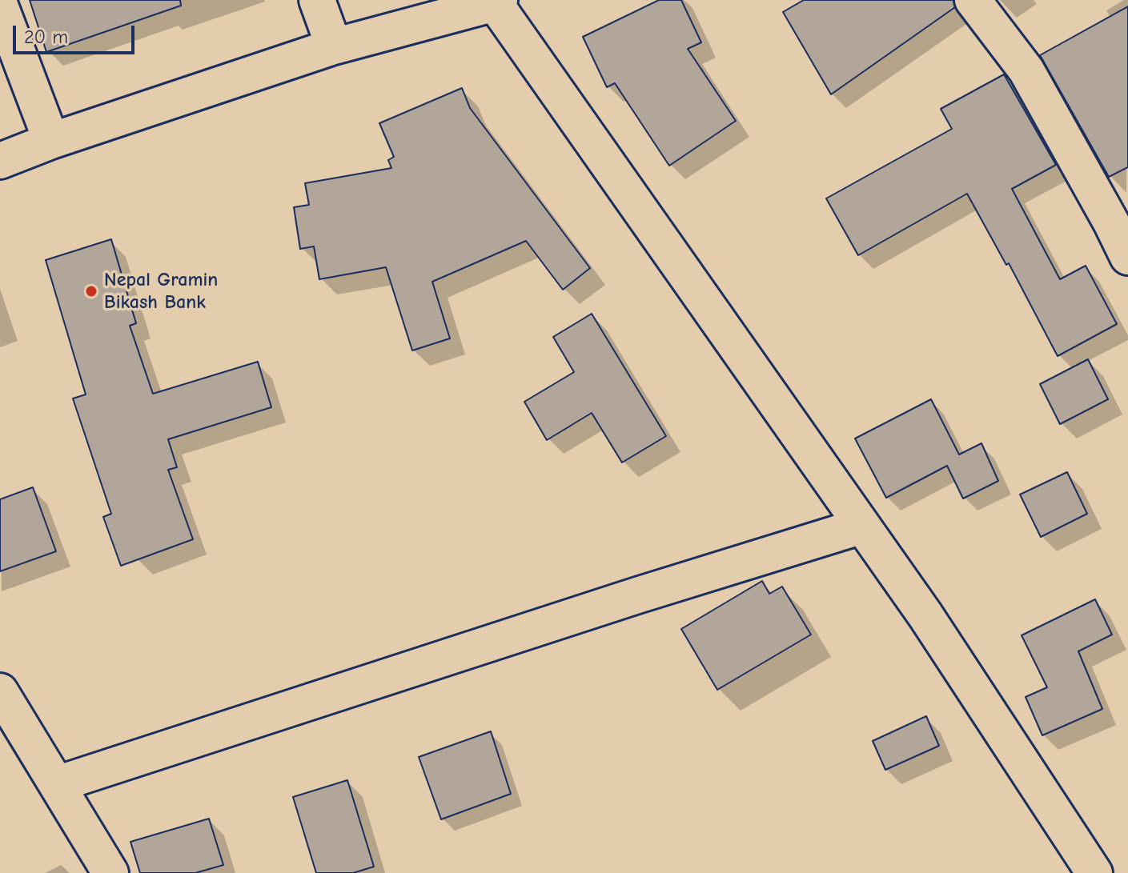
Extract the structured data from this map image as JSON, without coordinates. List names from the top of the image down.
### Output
{
  "places": ["Nepal Gramin Bikash Bank"],
  "scale_bar": "20 m"
}
